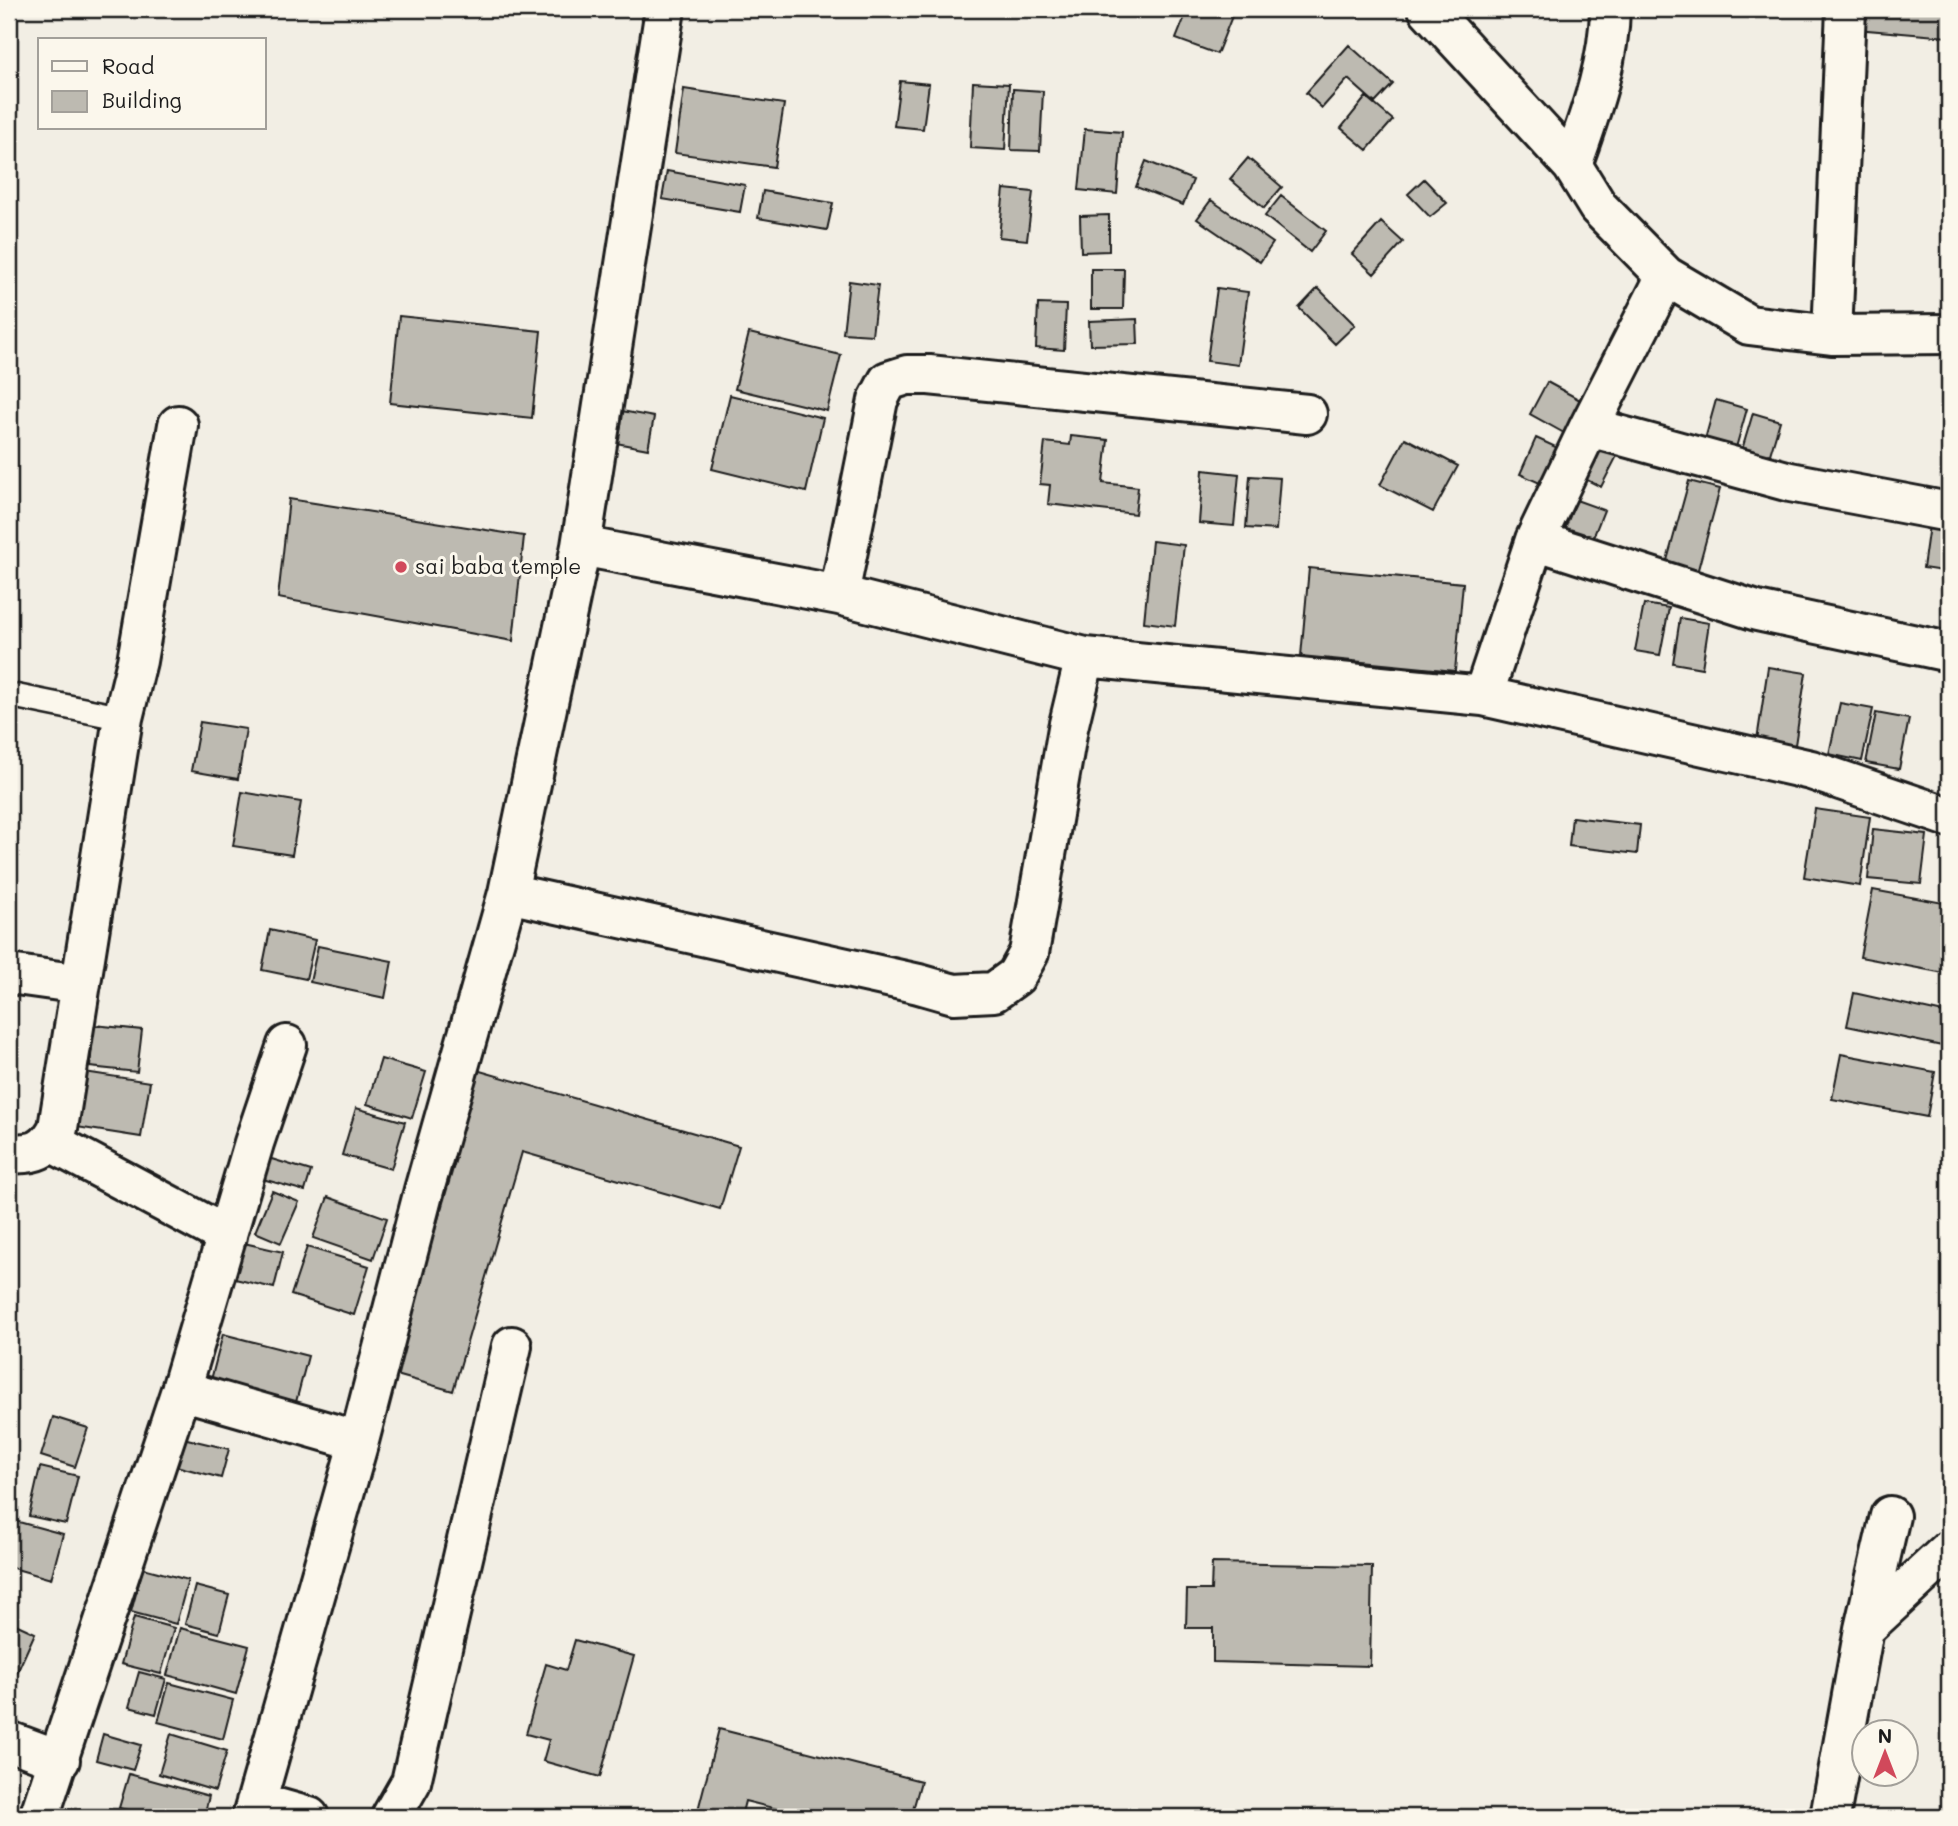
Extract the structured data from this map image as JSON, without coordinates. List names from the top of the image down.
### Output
{
  "places": ["sai baba temple"],
  "legend": ["Road", "Building"],
  "north": "top"
}
